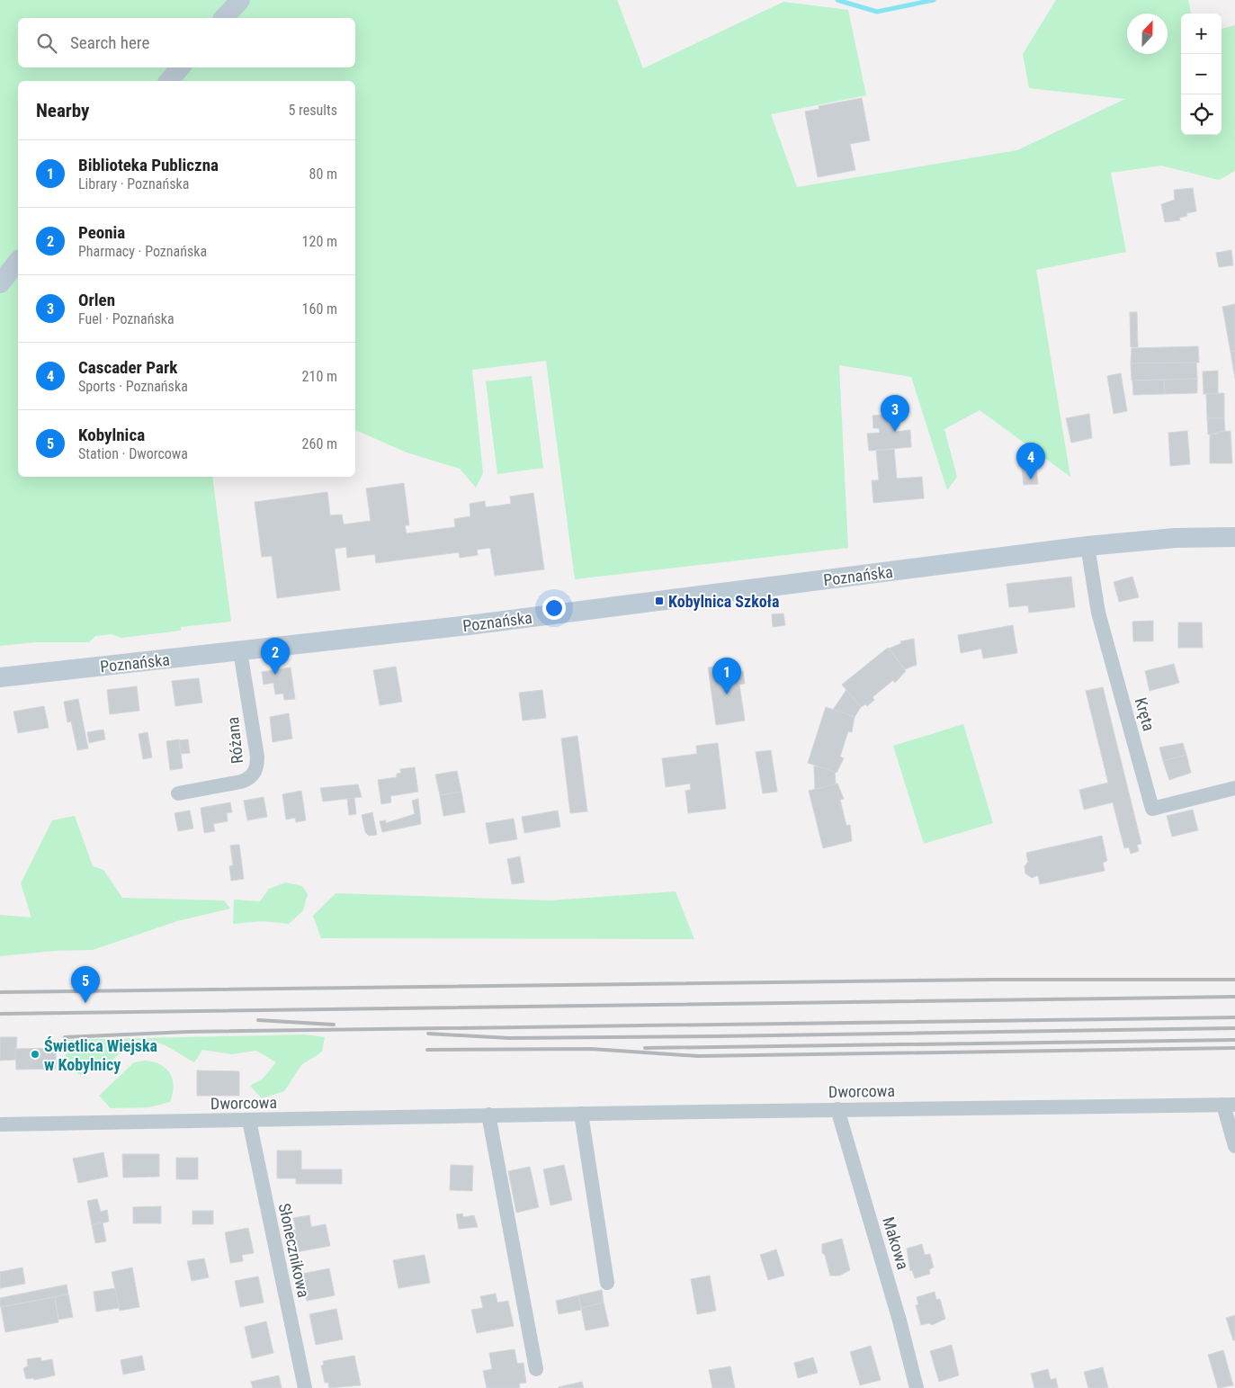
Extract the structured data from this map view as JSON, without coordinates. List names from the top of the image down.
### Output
{
  "streets": {
    "main road": ["Poznańska"],
    "street": [
      "Kręta",
      "Różana",
      "Dworcowa",
      "Makowa",
      "Słonecznikowa"
    ]
  },
  "crossings": [
    ["Poznańska", "Kręta"],
    ["Poznańska", "Różana"],
    ["Dworcowa", "Makowa"],
    ["Dworcowa", "Słonecznikowa"]
  ],
  "places": {
    "transit": ["Kobylnica Szkoła"],
    "other": ["Świetlica Wiejska w Kobylnicy"]
  },
  "north": "top",
  "page": {
    "map_buttons": ["+", "−"],
    "search": "Search here",
    "heading": ["Nearby", "5 results"],
    "list": [
      {
        "mark": "1",
        "name": "Biblioteka Publiczna",
        "note": "Library · Poznańska",
        "value": "80 m"
      },
      {
        "mark": "2",
        "name": "Peonia",
        "note": "Pharmacy · Poznańska",
        "value": "120 m"
      },
      {
        "mark": "3",
        "name": "Orlen",
        "note": "Fuel · Poznańska",
        "value": "160 m"
      },
      {
        "mark": "4",
        "name": "Cascader Park",
        "note": "Sports · Poznańska",
        "value": "210 m"
      },
      {
        "mark": "5",
        "name": "Kobylnica",
        "note": "Station · Dworcowa",
        "value": "260 m"
      }
    ],
    "pins": [
      "3",
      "4",
      "2",
      "1",
      "5"
    ]
  }
}
